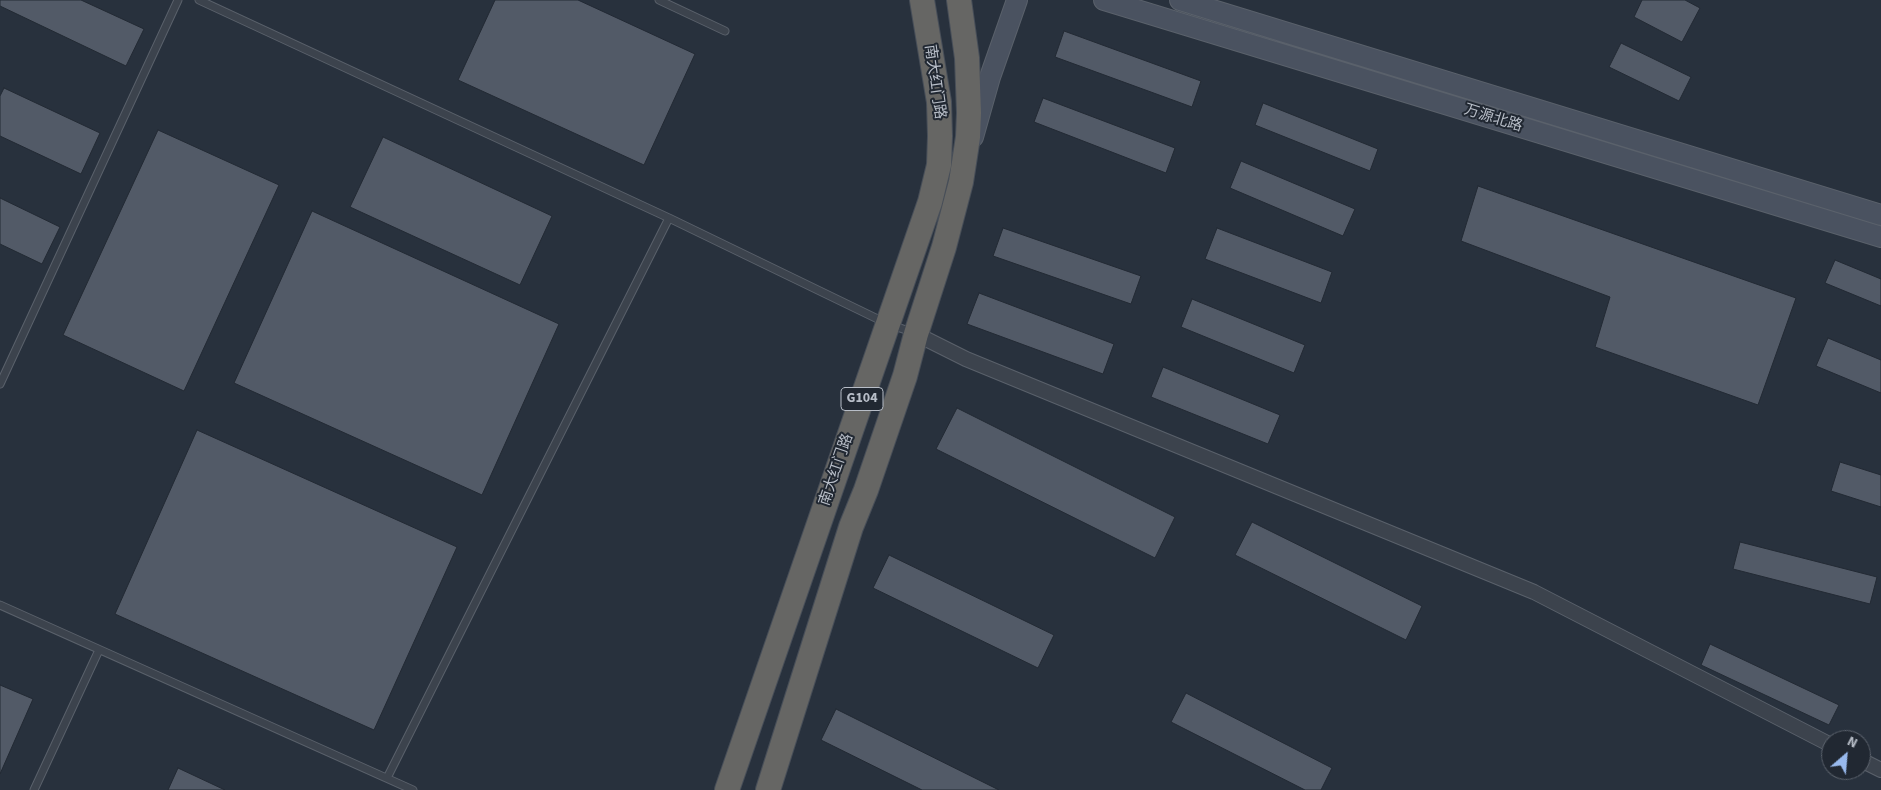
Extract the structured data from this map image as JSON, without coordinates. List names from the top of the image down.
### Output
{
  "streets": {
    "highway": ["南大红门路", "G104"],
    "main road": ["万源北路"]
  },
  "north": "top right"
}
